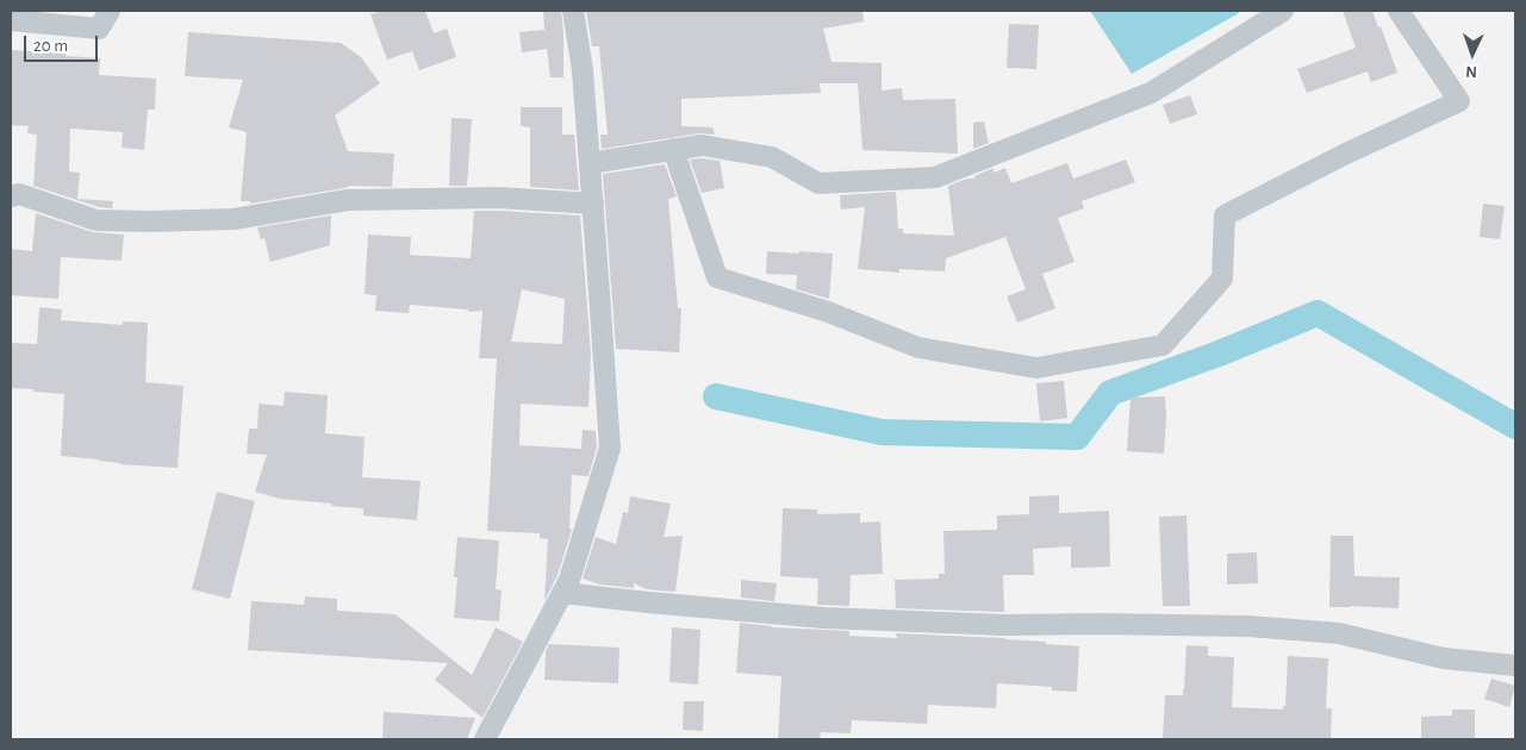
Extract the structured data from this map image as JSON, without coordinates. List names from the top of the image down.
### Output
{
  "scale_bar": "20 m",
  "north": "bottom"
}
